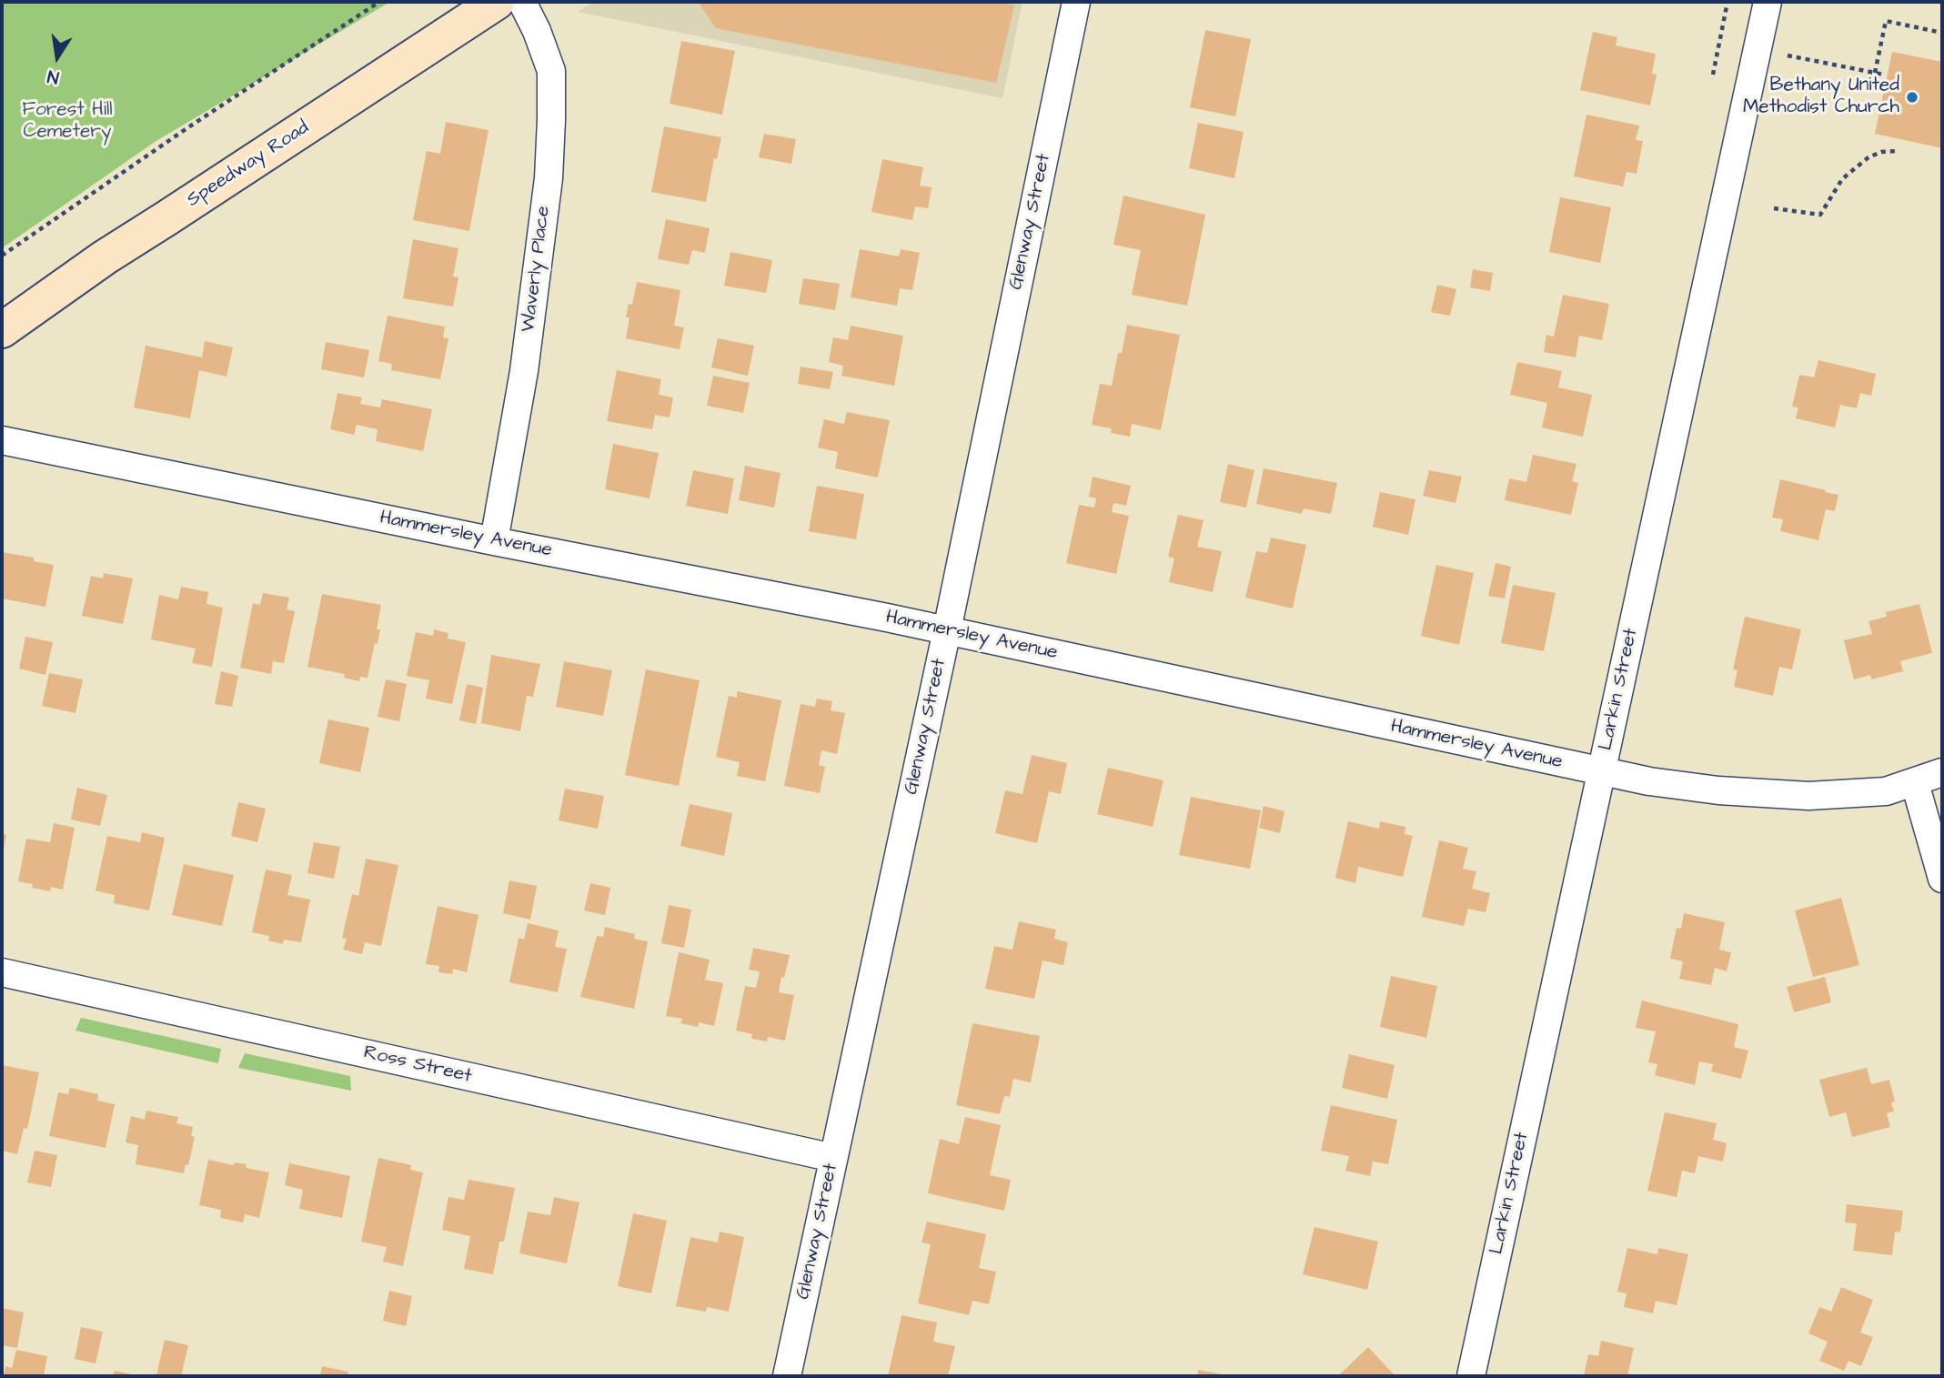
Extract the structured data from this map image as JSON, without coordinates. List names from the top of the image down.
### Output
{
  "streets": {
    "main road": ["Speedway Road"],
    "street": [
      "Glenway Street",
      "Waverly Place",
      "Hammersley Avenue",
      "Larkin Street",
      "Ross Street"
    ]
  },
  "crossings": [
    ["Glenway Street", "Hammersley Avenue"],
    ["Glenway Street", "Ross Street"],
    ["Waverly Place", "Hammersley Avenue"],
    ["Hammersley Avenue", "Larkin Street"]
  ],
  "parks": ["Forest Hill Cemetery"],
  "places": ["Bethany United Methodist Church"],
  "north": "bottom"
}
